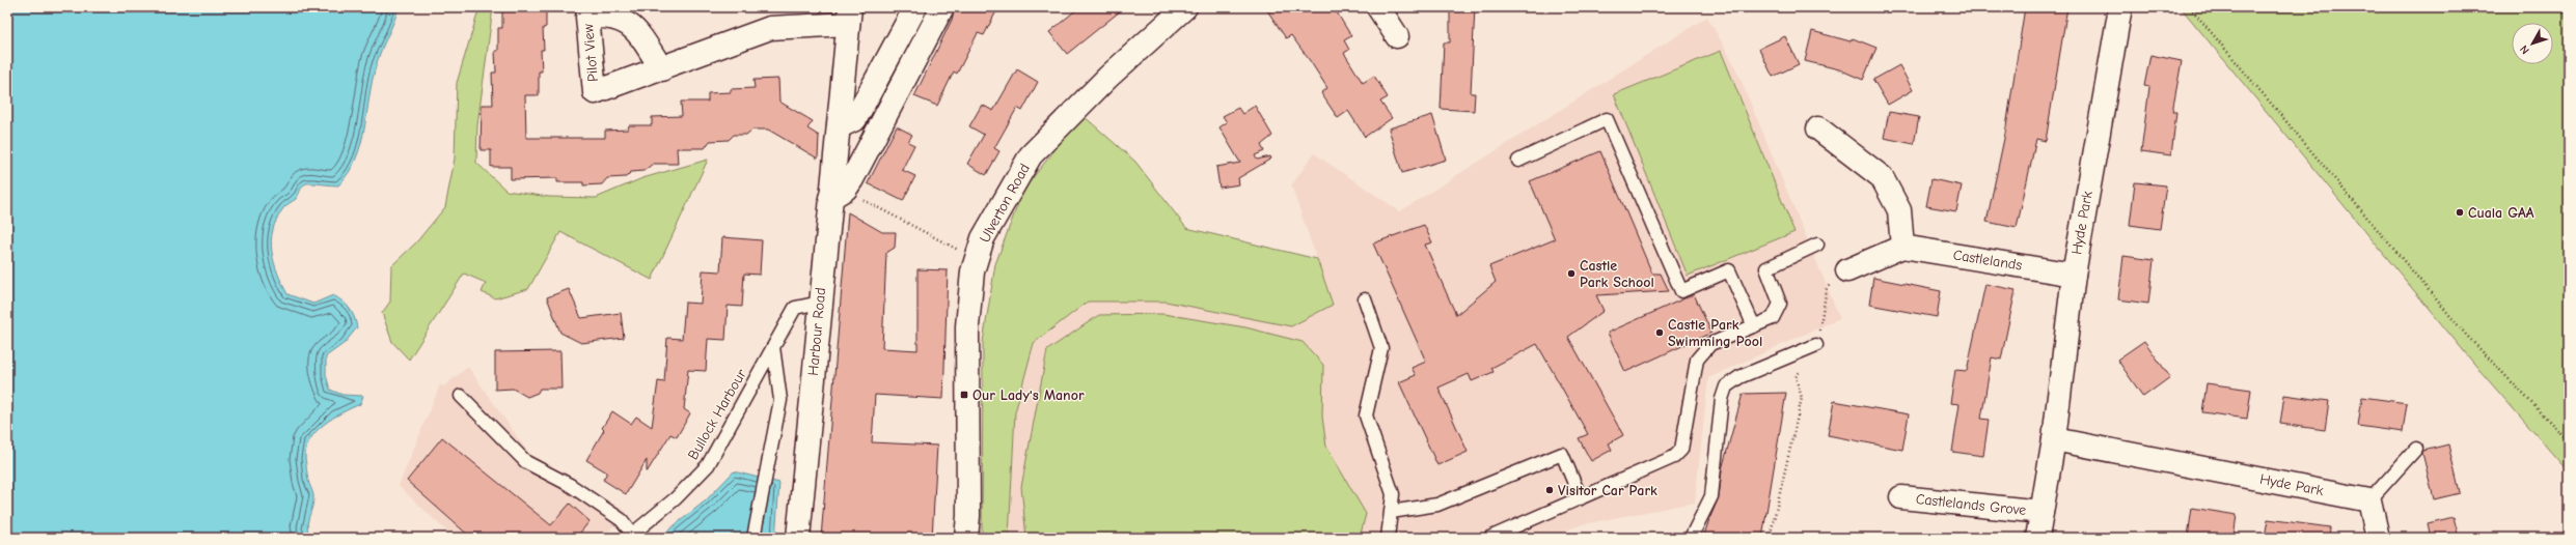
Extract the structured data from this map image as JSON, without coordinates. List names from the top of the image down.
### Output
{
  "streets": {
    "street": [
      "Ulverton Road",
      "Hyde Park",
      "Castlelands",
      "Harbour Road",
      "Castlelands Grove"
    ],
    "lane": ["Bullock Harbour"]
  },
  "crossings": [
    ["Hyde Park", "Castlelands"],
    ["Hyde Park", "Castlelands Grove"],
    ["Harbour Road", "Bullock Harbour"]
  ],
  "places": {
    "other": [
      "Cuala GAA",
      "Castle Park School",
      "Castle Park Swimming Pool",
      "Visitor Car Park"
    ],
    "transit": ["Our Lady's Manor"]
  },
  "north": "bottom left"
}
